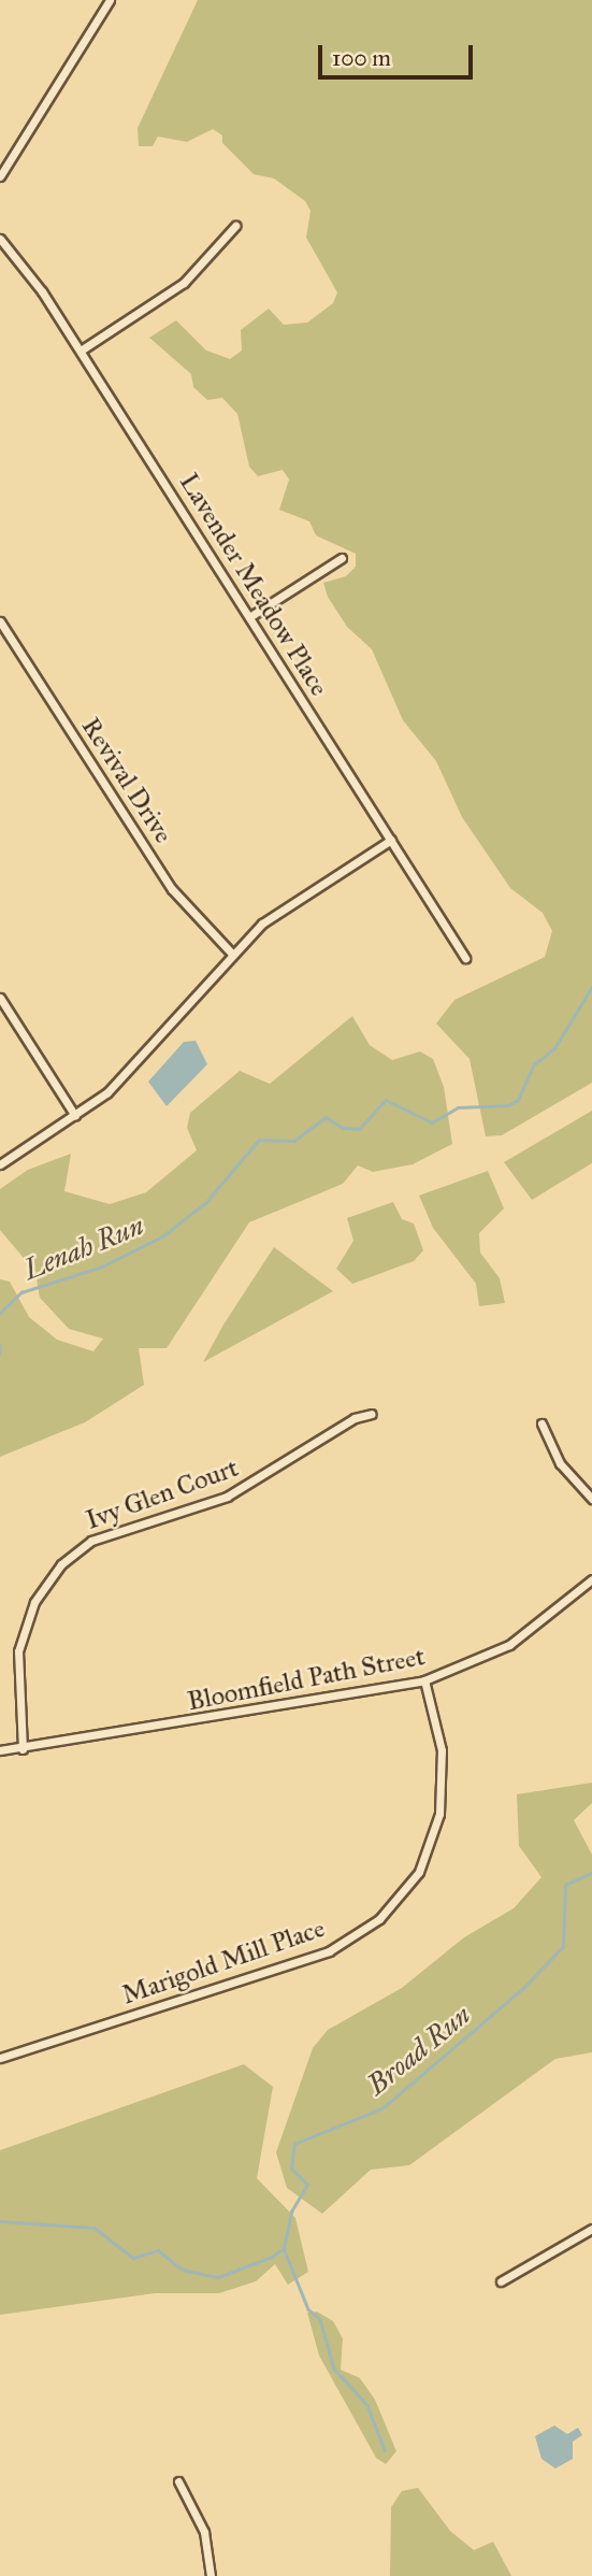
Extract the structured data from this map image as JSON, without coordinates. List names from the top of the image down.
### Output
{
  "streets": {
    "street": [
      "Lavender Meadow Place",
      "Revival Drive",
      "Ivy Glen Court",
      "Bloomfield Path Street",
      "Marigold Mill Place"
    ]
  },
  "crossings": [
    ["Ivy Glen Court", "Bloomfield Path Street"],
    ["Bloomfield Path Street", "Marigold Mill Place"]
  ],
  "water": ["Lenah Run", "Broad Run"],
  "scale_bar": "100 m"
}
